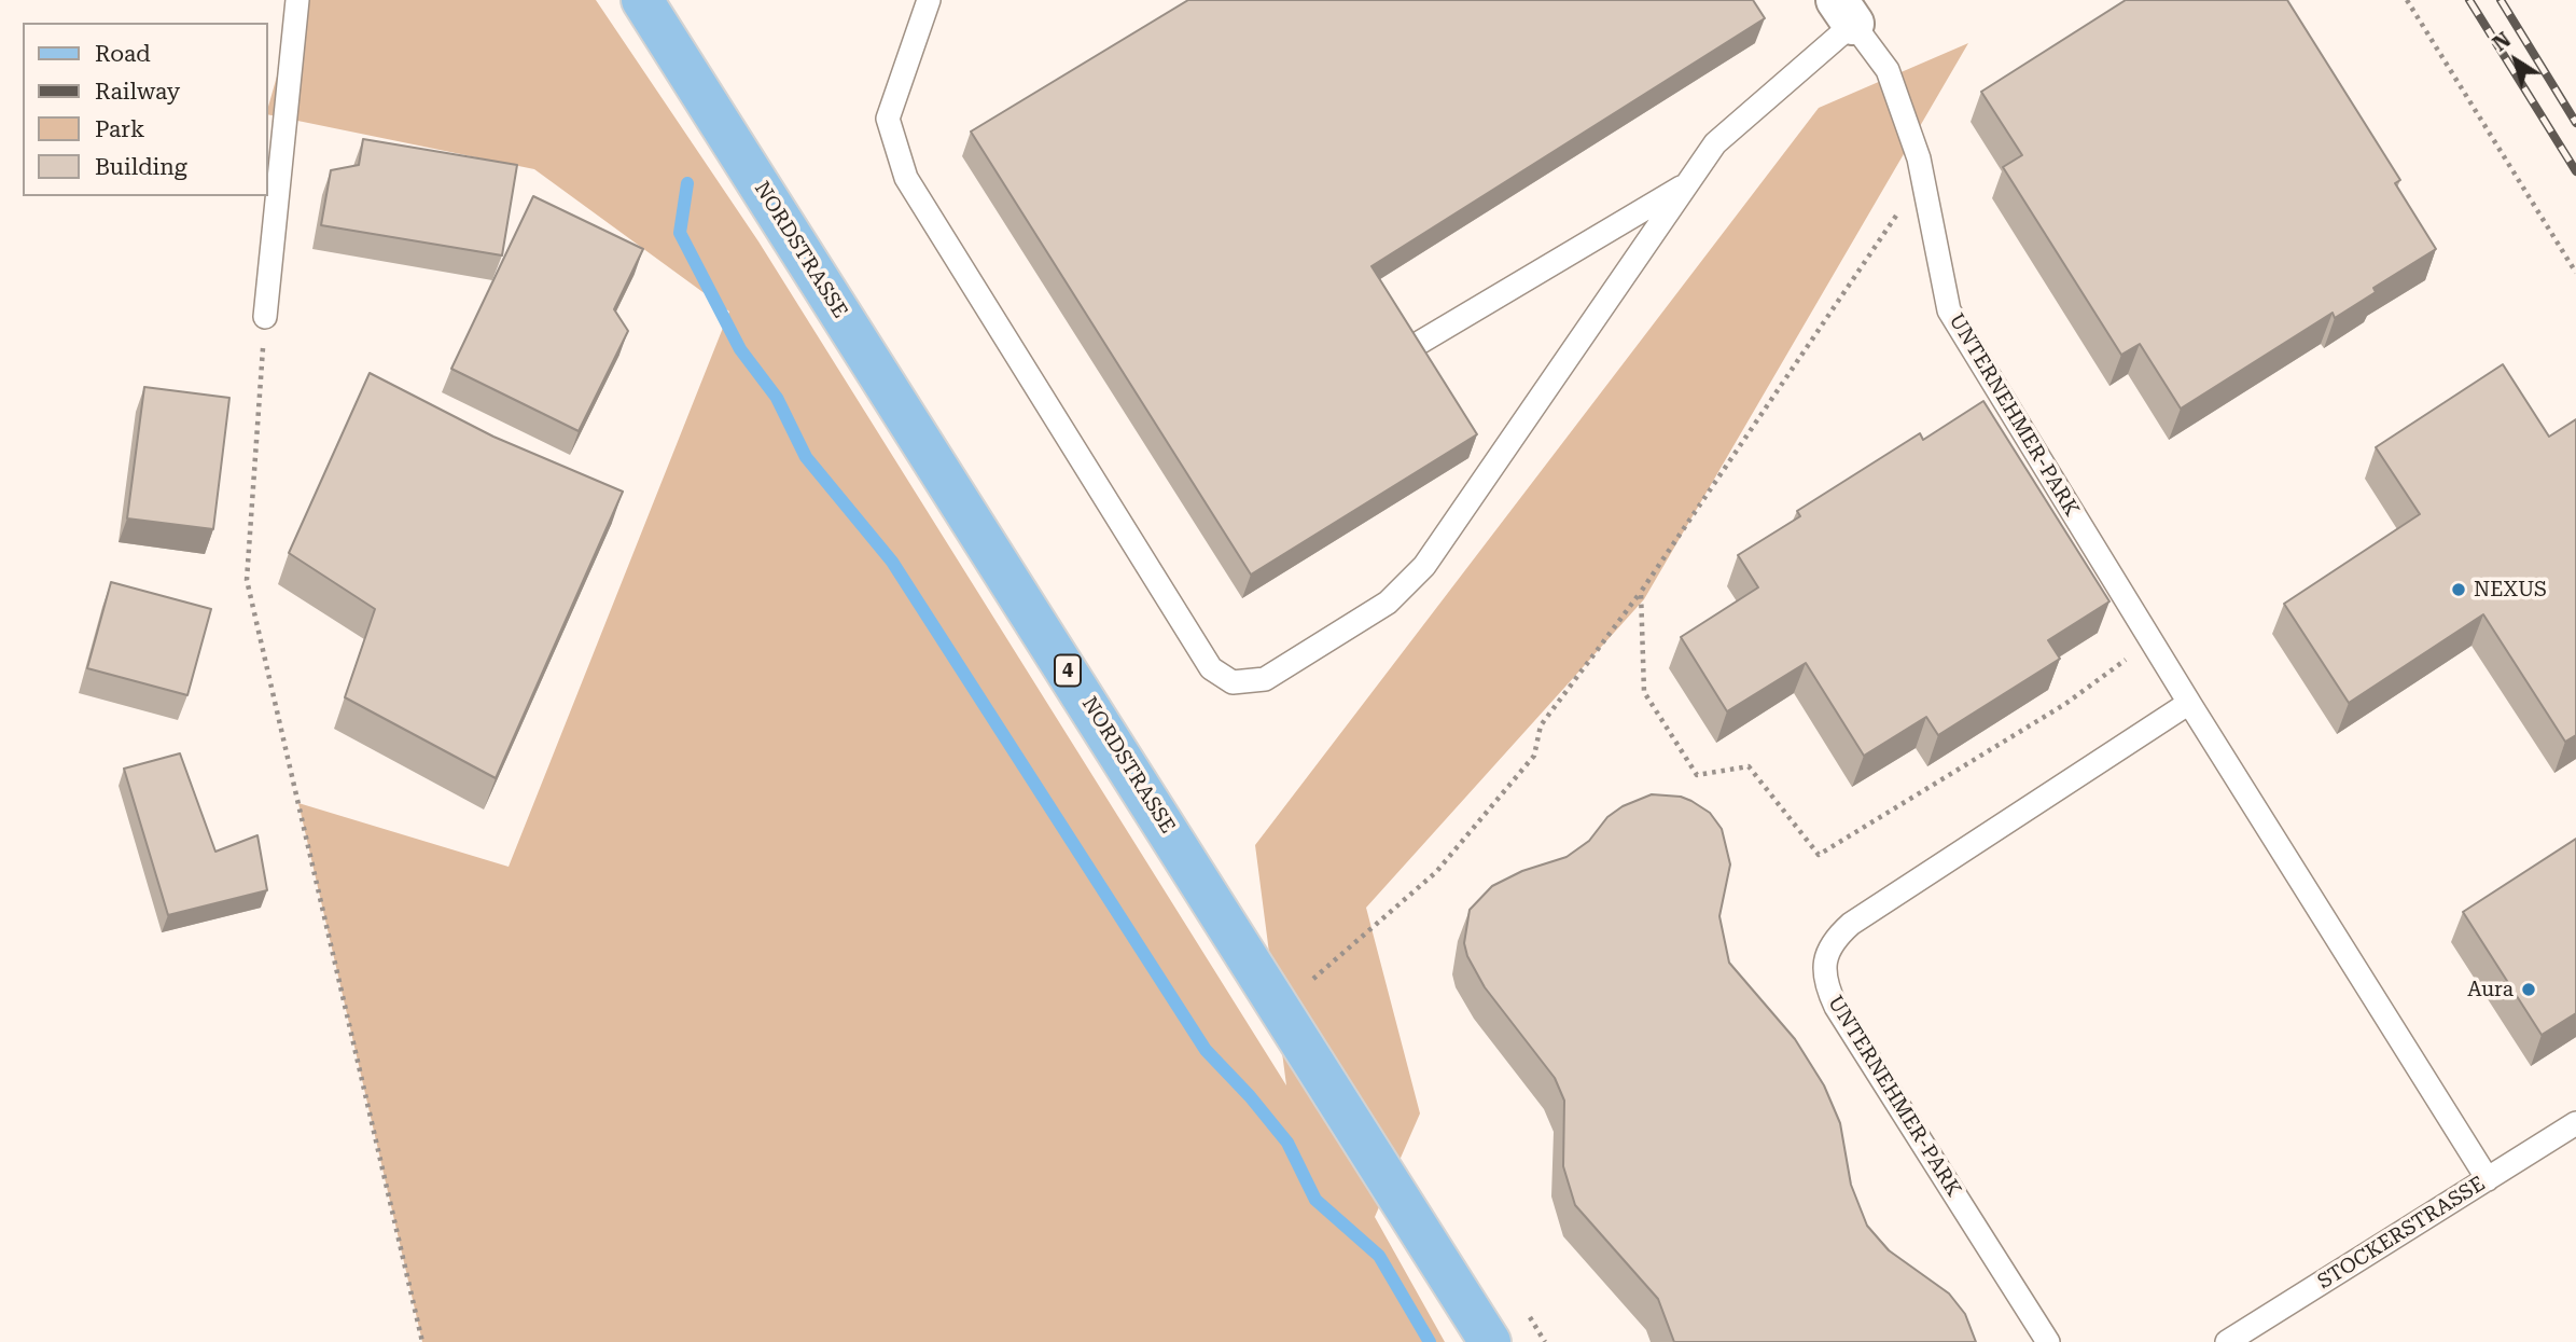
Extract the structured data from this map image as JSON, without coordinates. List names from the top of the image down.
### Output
{
  "streets": {
    "main road": ["NORDSTRASSE", "4"],
    "lane": ["UNTERNEHMER-PARK", "STOCKERSTRASSE"]
  },
  "crossings": [
    ["UNTERNEHMER-PARK", "STOCKERSTRASSE"]
  ],
  "places": ["NEXUS", "Aura"],
  "legend": [
    "Road",
    "Railway",
    "Park",
    "Building"
  ],
  "north": "top left"
}
